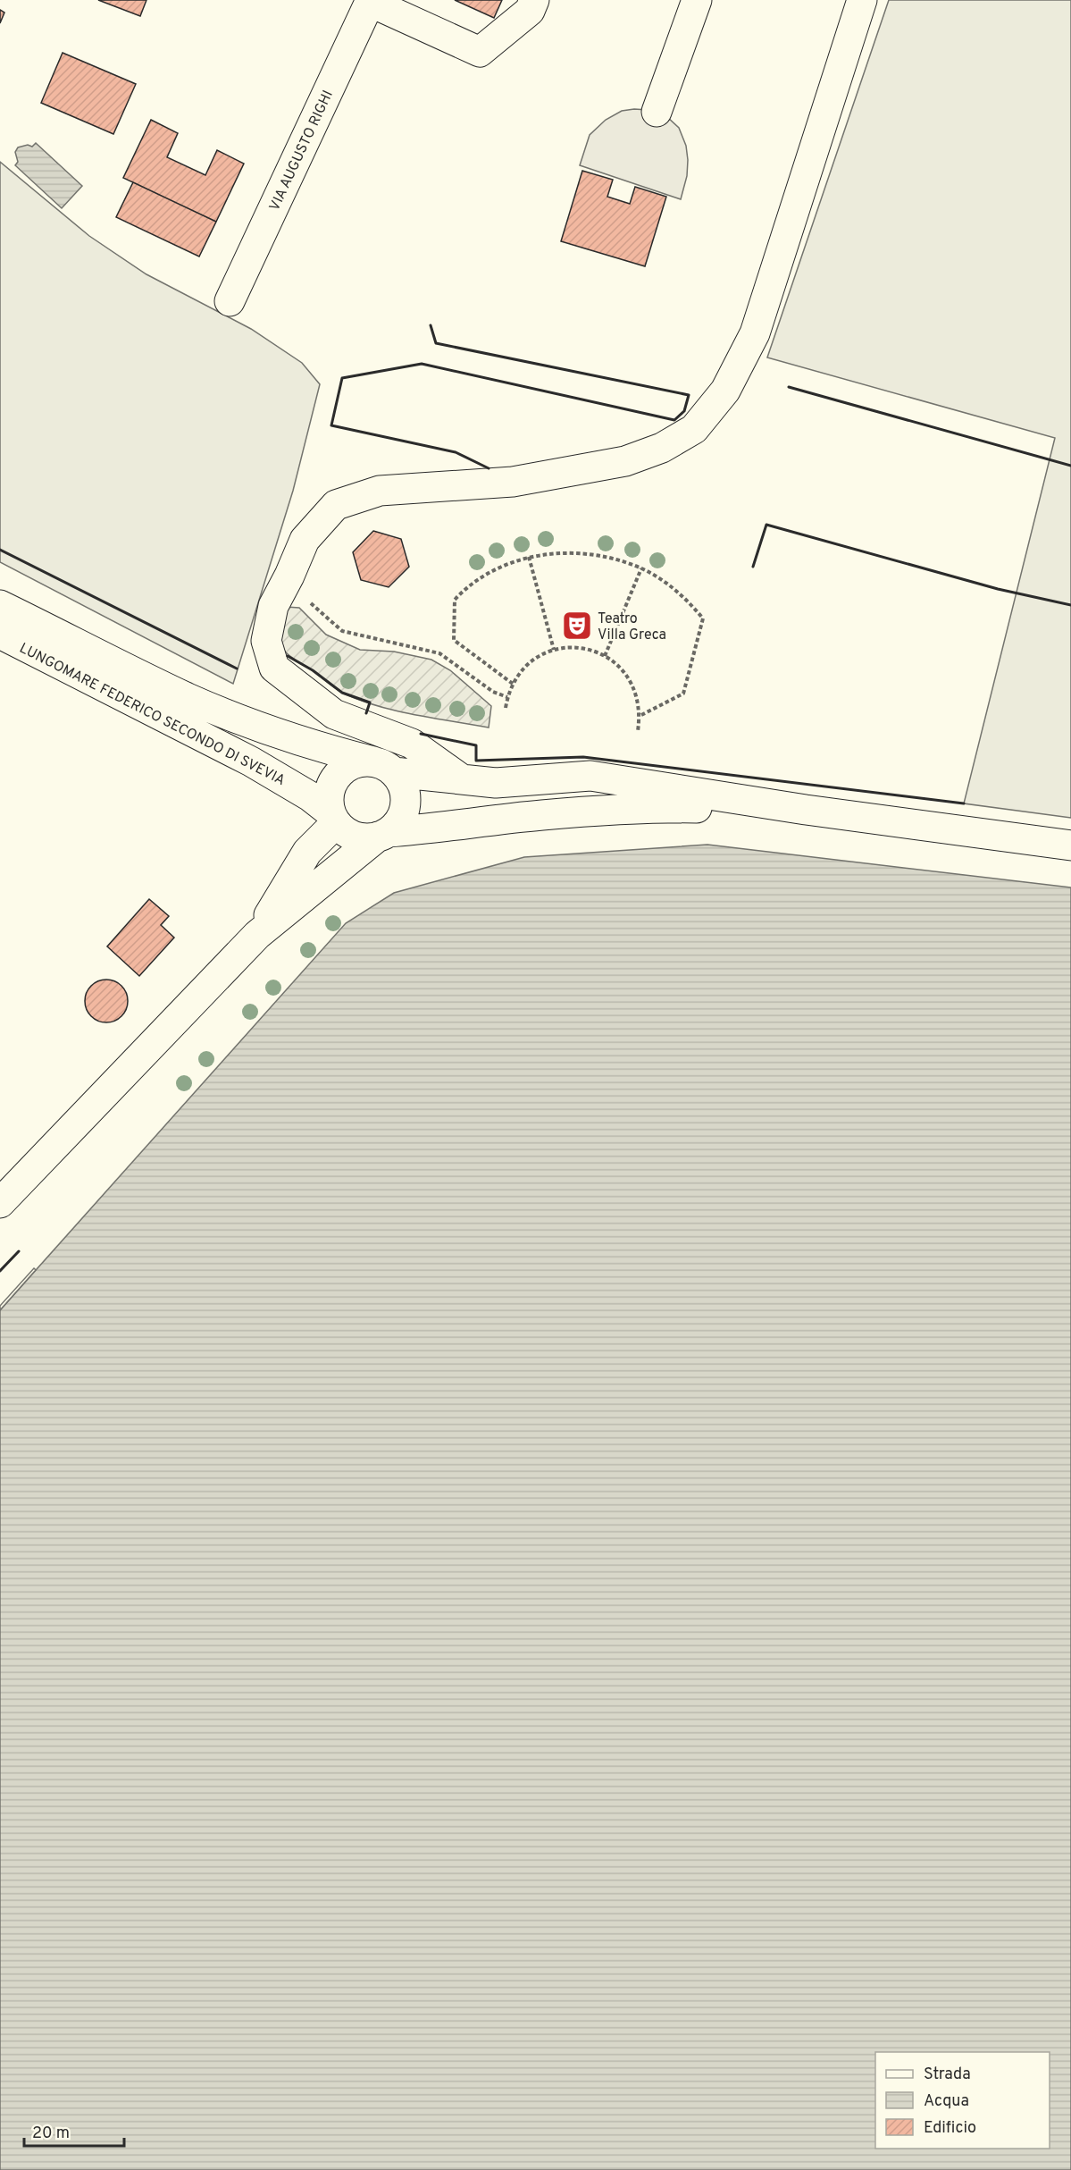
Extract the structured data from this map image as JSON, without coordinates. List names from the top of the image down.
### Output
{
  "streets": {
    "street": ["VIA AUGUSTO RIGHI", "LUNGOMARE FEDERICO SECONDO DI SVEVIA"]
  },
  "places": {
    "theatre": ["Teatro Villa Greca"]
  },
  "legend": ["Strada", "Acqua", "Edificio"],
  "scale_bar": "20 m"
}
